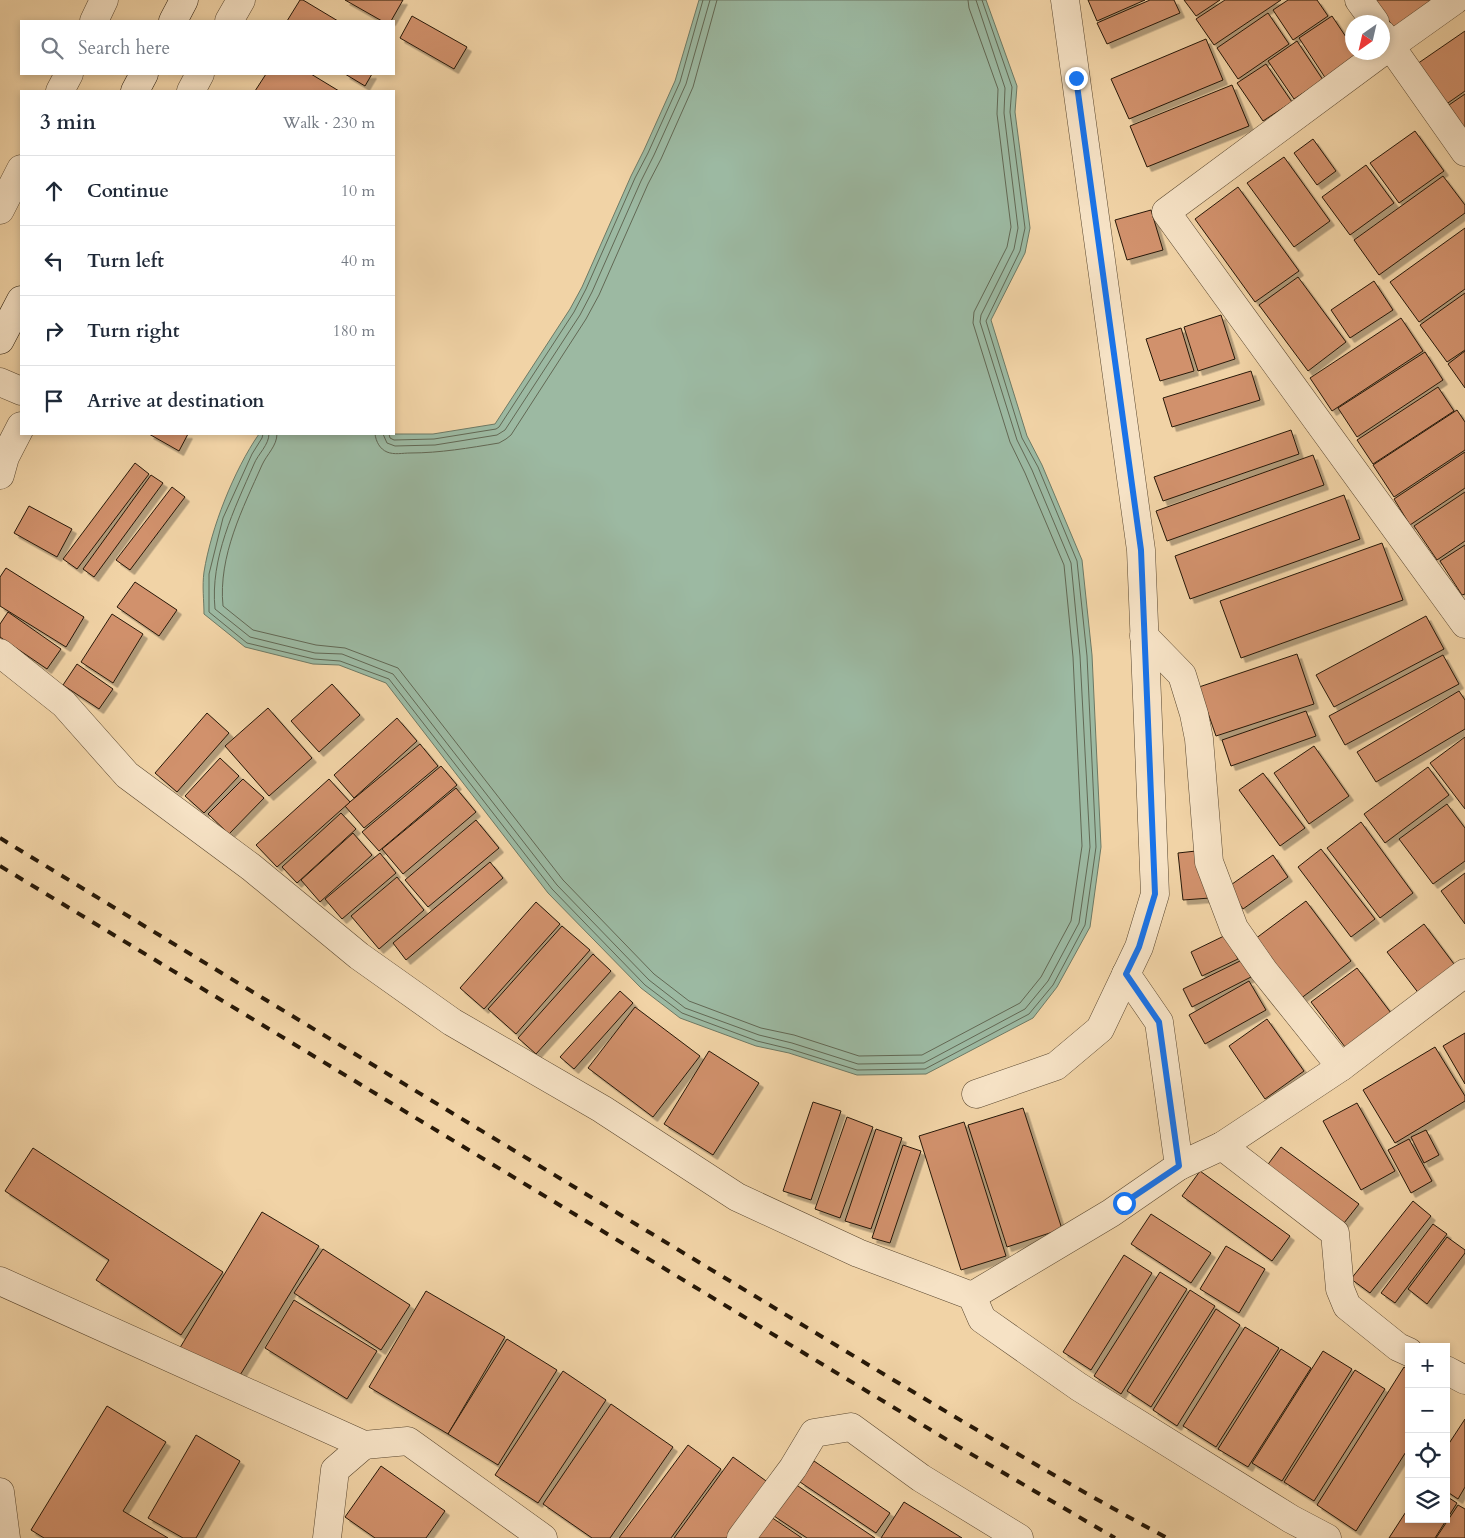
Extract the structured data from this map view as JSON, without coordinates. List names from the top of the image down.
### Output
{
  "north": "bottom left",
  "page": {
    "search": "Search here",
    "heading": ["3 min", "Walk · 230 m"],
    "list": [
      ["Continue", "10 m"],
      ["Turn left", "40 m"],
      ["Turn right", "180 m"],
      "Arrive at destination"
    ],
    "map_buttons": ["+", "−"]
  }
}
